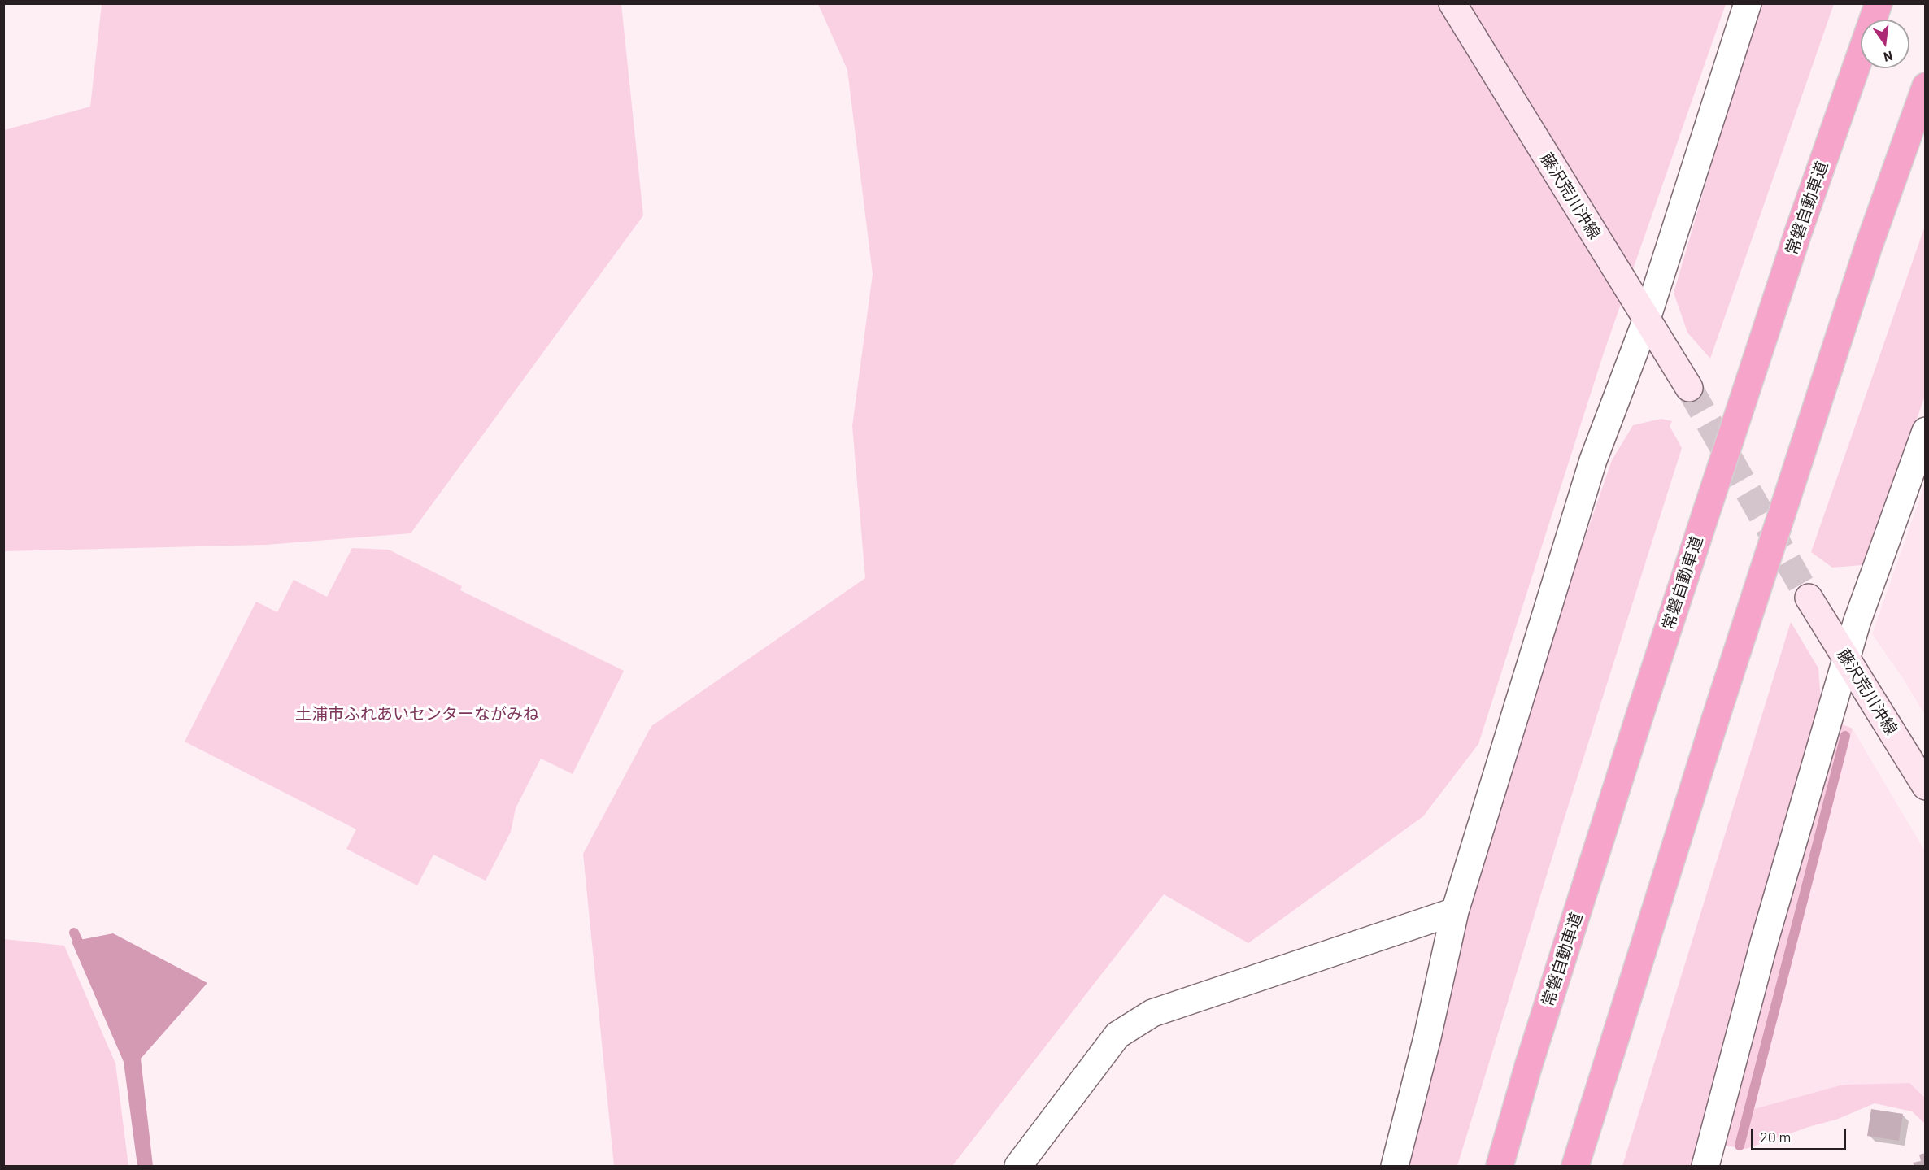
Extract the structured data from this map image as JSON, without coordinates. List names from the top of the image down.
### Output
{
  "streets": {
    "highway": ["常磐自動車道"],
    "main road": ["藤沢荒川沖線"]
  },
  "parks": ["土浦市ふれあいセンターながみね"],
  "scale_bar": "20 m",
  "north": "bottom"
}
